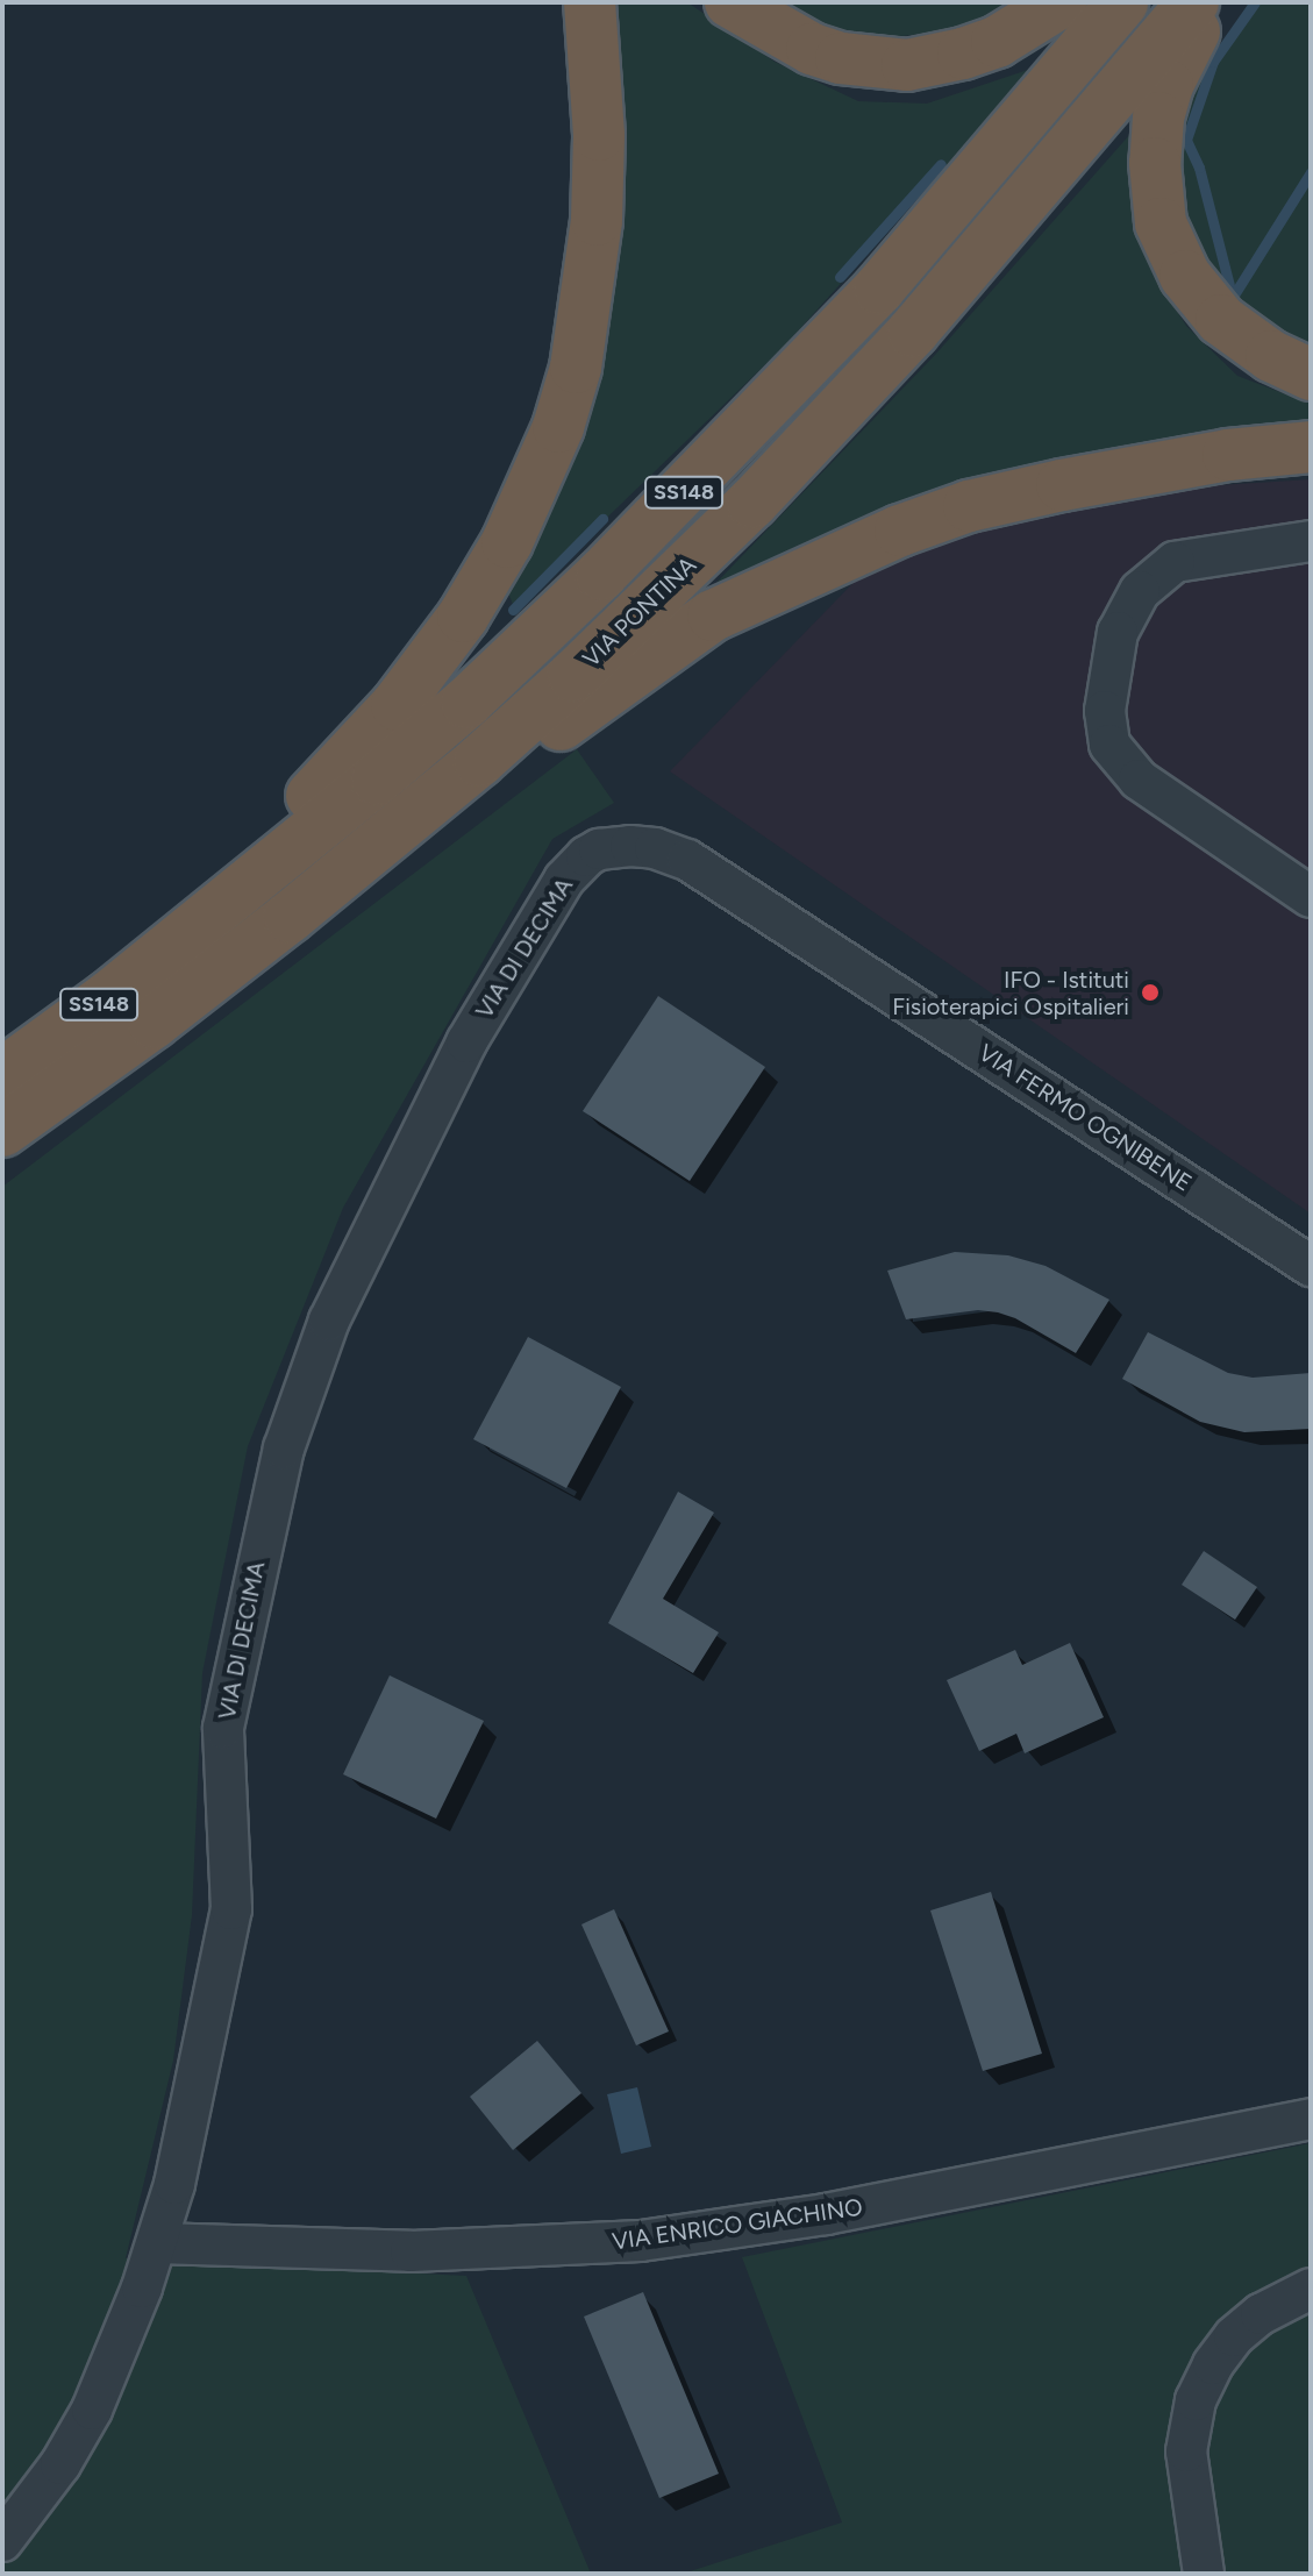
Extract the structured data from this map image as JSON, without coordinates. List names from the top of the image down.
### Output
{
  "streets": {
    "highway": ["SS148", "VIA PONTINA"],
    "street": ["VIA DI DECIMA", "VIA FERMO OGNIBENE", "VIA ENRICO GIACHINO"]
  },
  "crossings": [
    ["VIA DI DECIMA", "VIA FERMO OGNIBENE"],
    ["VIA DI DECIMA", "VIA ENRICO GIACHINO"]
  ],
  "places": ["IFO - Istituti Fisioterapici Ospitalieri"]
}
